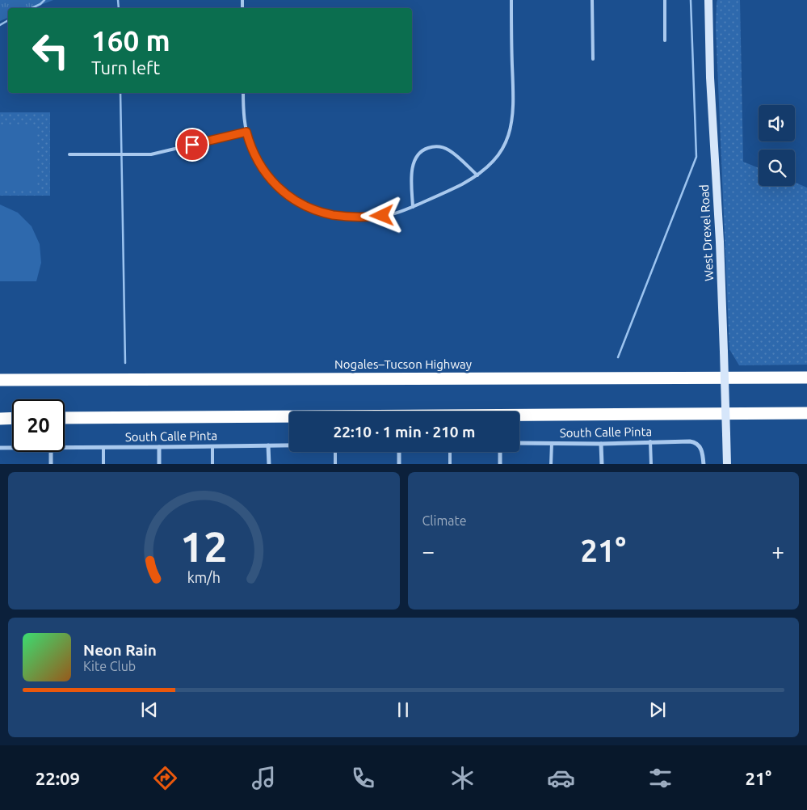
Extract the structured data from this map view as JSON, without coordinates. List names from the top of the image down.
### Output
{
  "streets": {
    "highway": ["Nogales–Tucson Highway"],
    "street": ["West Drexel Road", "South Calle Pinta"]
  },
  "page": {
    "turn": ["160 m", "Turn left"],
    "limit": "20",
    "trip": "22:10 · 1 min · 210 m",
    "tile": "Climate",
    "heat": ["−", "21°", "+"],
    "song": ["Neon Rain", "Kite Club"],
    "tabs": ["22:09", "21°"],
    "gauge": ["12", "km/h"]
  }
}
